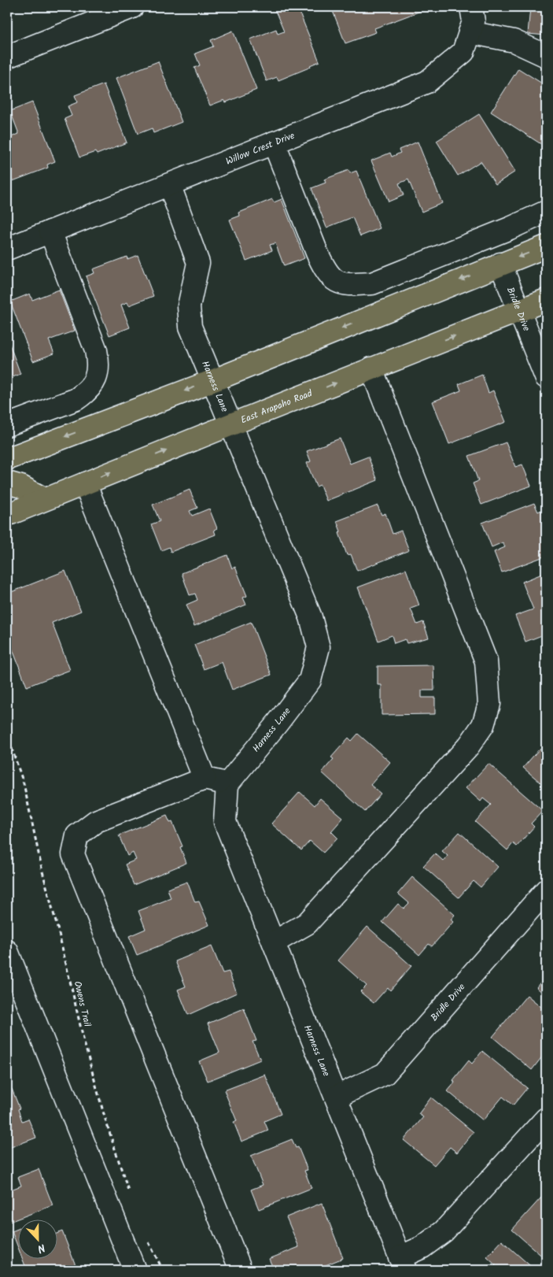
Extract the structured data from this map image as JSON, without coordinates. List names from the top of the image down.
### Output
{
  "streets": {
    "main road": ["East Arapaho Road"],
    "street": ["Willow Crest Drive", "Bridle Drive", "Harness Lane"],
    "path": ["Owens Trail"]
  },
  "crossings": [
    ["Willow Crest Drive", "Harness Lane"],
    ["Bridle Drive", "Harness Lane"],
    ["Bridle Drive", "East Arapaho Road"],
    ["Harness Lane", "East Arapaho Road"]
  ],
  "north": "bottom"
}
